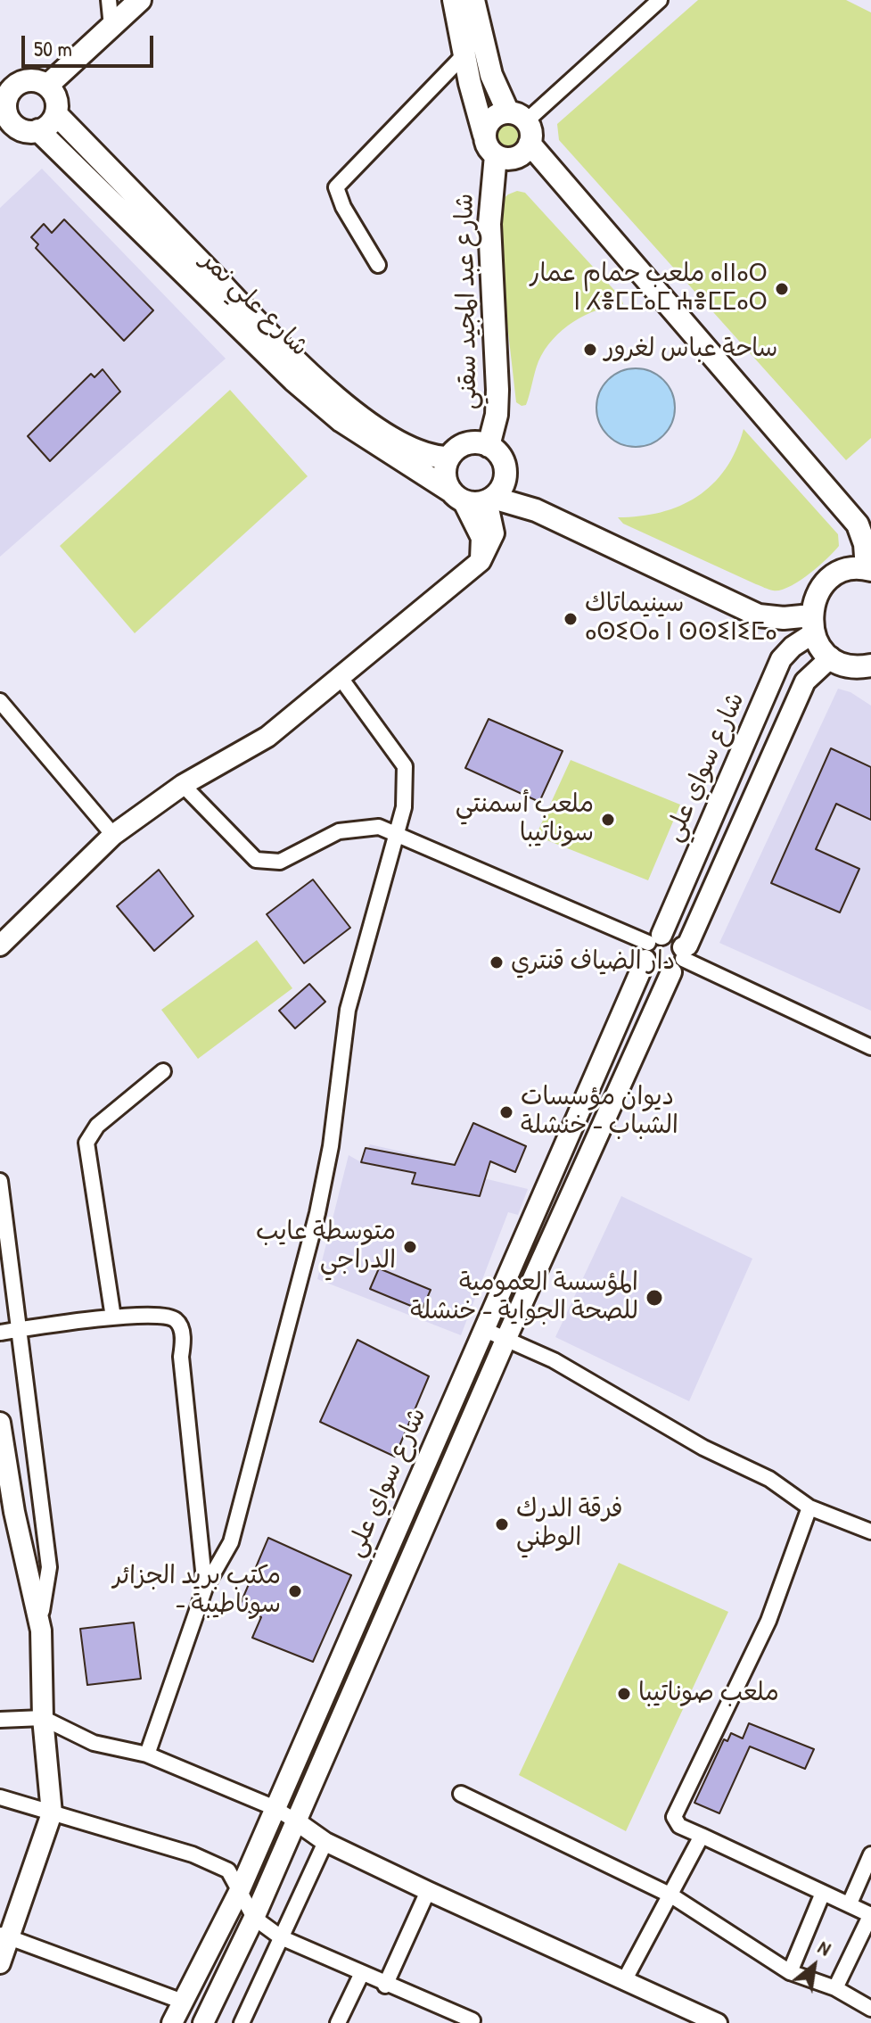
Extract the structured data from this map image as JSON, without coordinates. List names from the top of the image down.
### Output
{
  "streets": {
    "main road": ["شارع عبد المجيد سقني", "شارع علي نمر", "شارع سواي علي"]
  },
  "crossings": [
    ["شارع عبد المجيد سقني", "شارع علي نمر"]
  ],
  "places": [
    "ملعب حمام عمار ⴰⵏⵏⴰⵔ ⵏ ⵃⴻⵎⵎⴰⵎ ⵄⴻⵎⵎⴰⵔ",
    "ساحة عباس لغرور",
    "سينيماتاك ⴰⵙⵉⵔⴰ ⵏ ⵙⵙⵉⵏⵉⵎⴰ",
    "ملعب أسمنتي سوناتيبا",
    "دار الضياف قنتري",
    "ديوان مؤسسات الشباب - خنشلة",
    "متوسطة عايب الدراجي",
    "المؤسسة العمومية للصحة الجواية - خنشلة",
    "فرقة الدرك الوطني",
    "مكتب بريد الجزائر - سوناطيبة",
    "ملعب صوناتيبا"
  ],
  "scale_bar": "50 m",
  "north": "top right"
}
